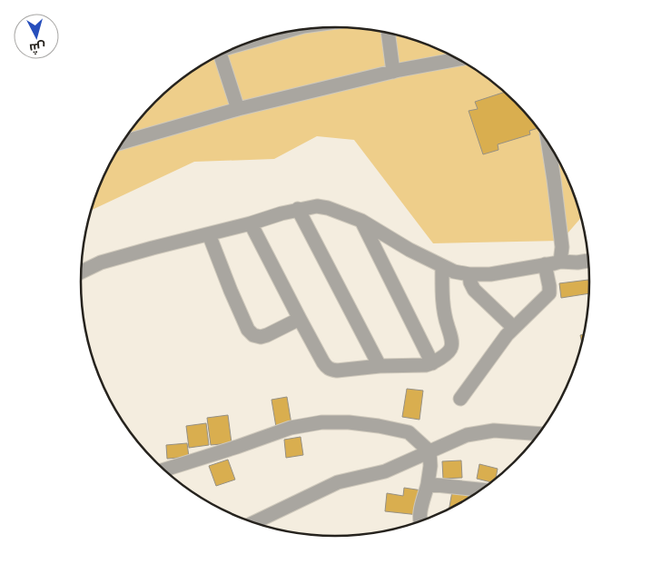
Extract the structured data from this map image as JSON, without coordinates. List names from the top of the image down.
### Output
{
  "north": "bottom"
}
